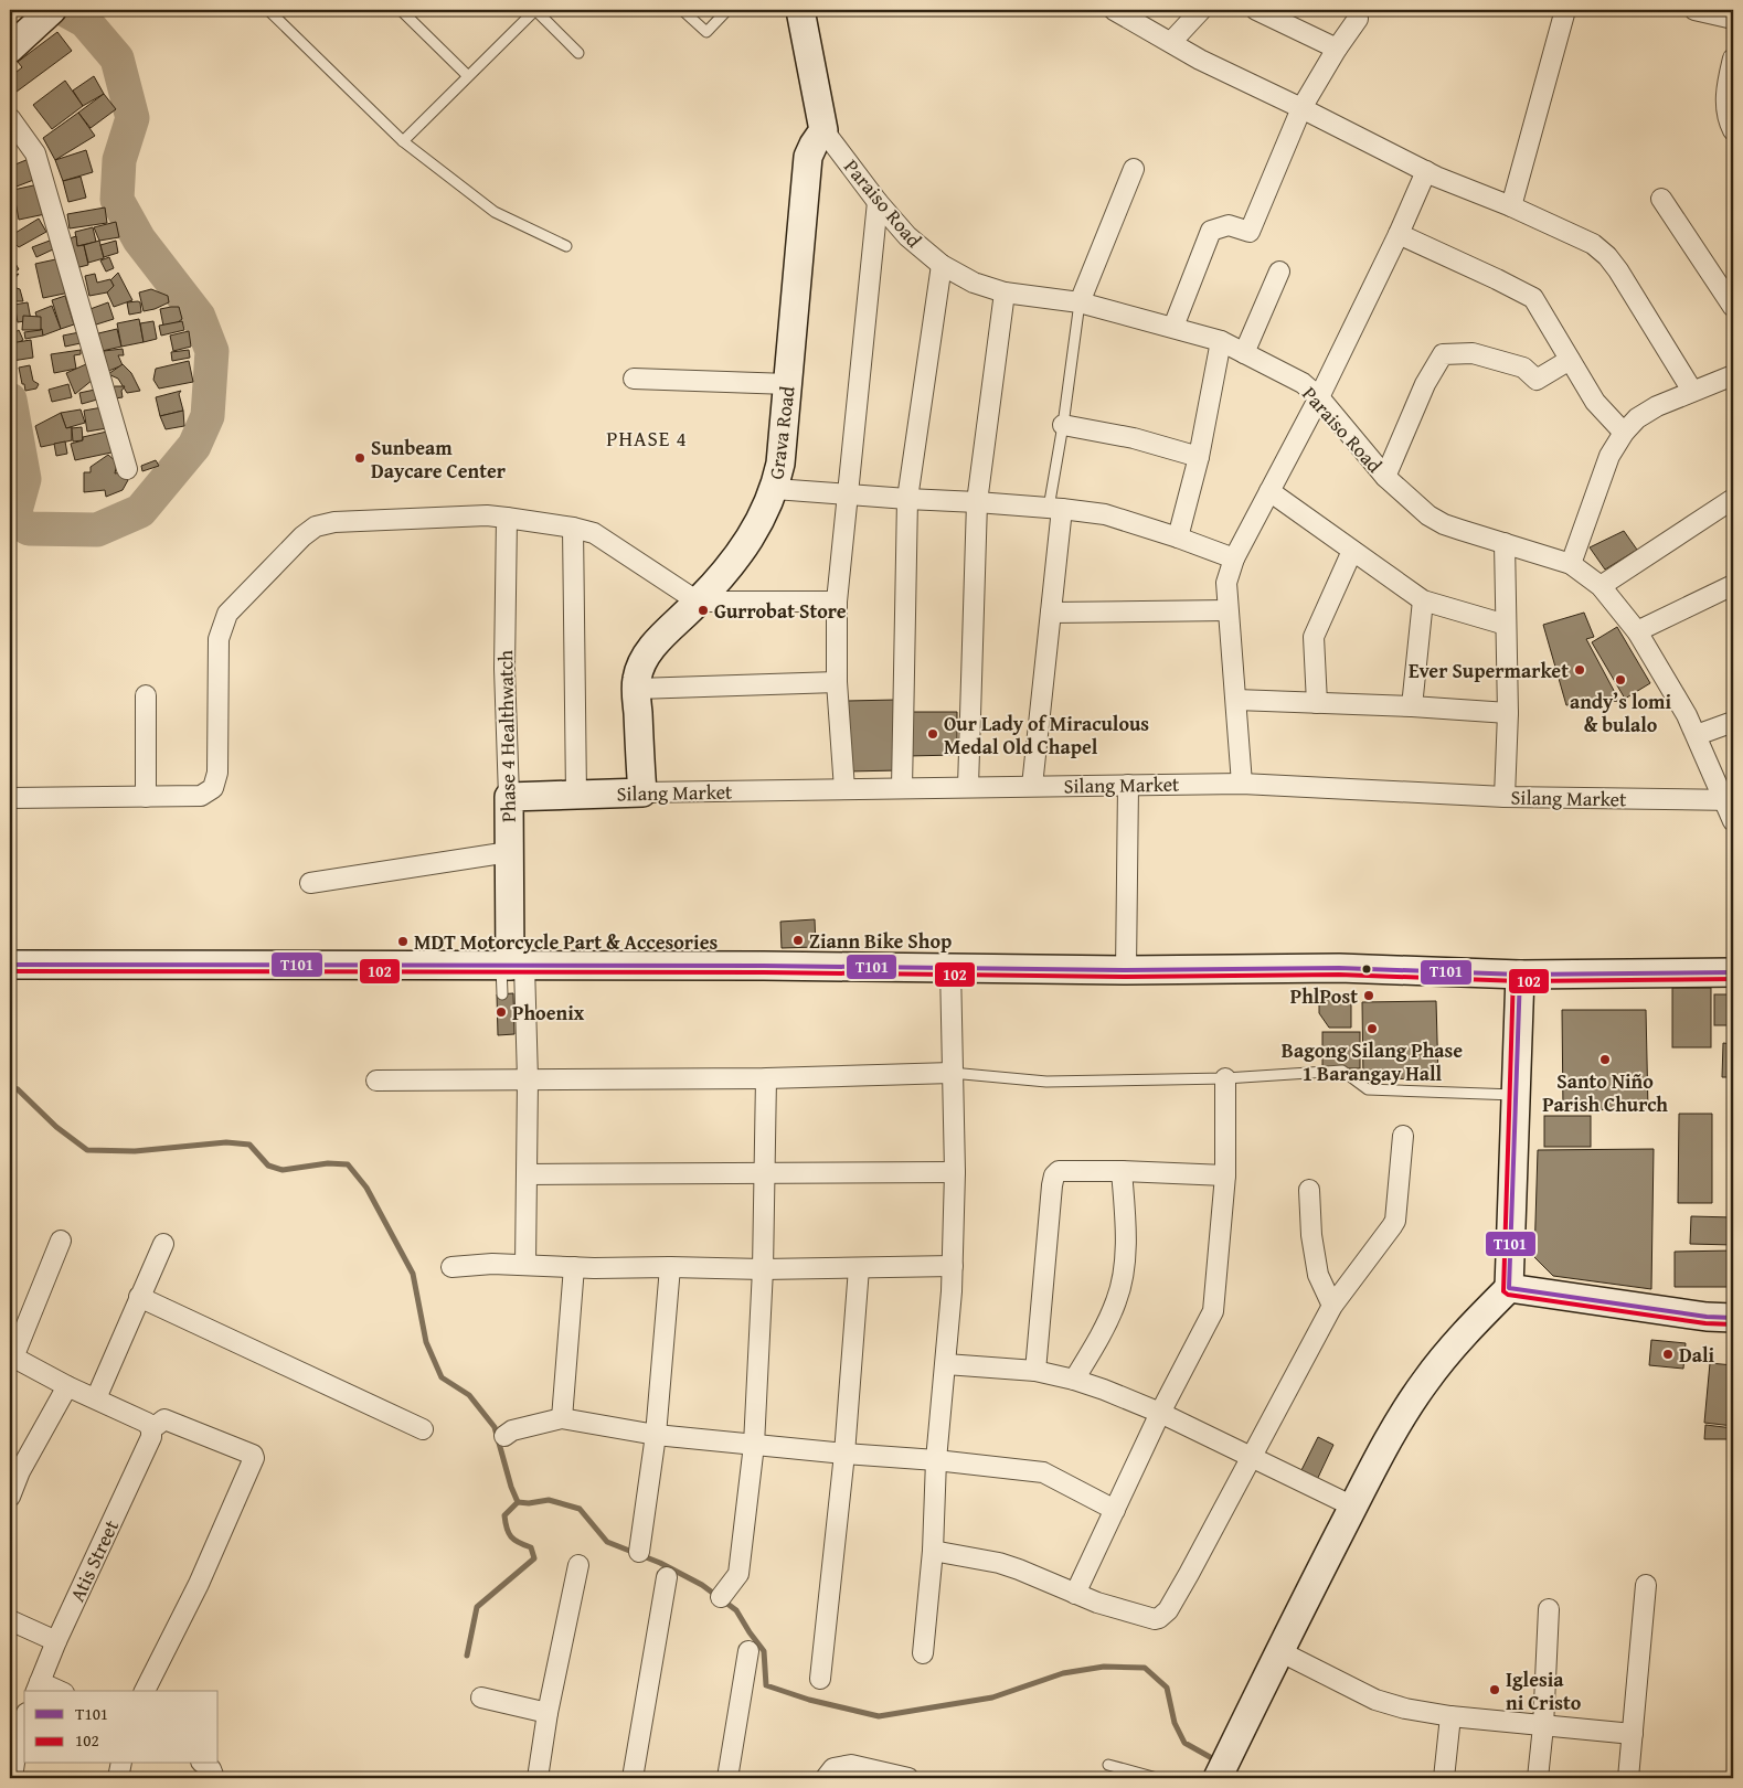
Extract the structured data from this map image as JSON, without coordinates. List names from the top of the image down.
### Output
{
  "streets": {
    "main road": [
      "Paraiso Road",
      "Grava Road",
      "Phase 4 Healthwatch",
      "Silang Market"
    ],
    "street": ["Atis Street"]
  },
  "crossings": [
    ["Paraiso Road", "Grava Road"],
    ["Paraiso Road", "Silang Market"],
    ["Grava Road", "Silang Market"],
    ["Phase 4 Healthwatch", "Silang Market"]
  ],
  "districts": ["PHASE 4"],
  "places": [
    "Sunbeam Daycare Center",
    "Gurrobat Store",
    "Ever Supermarket",
    "andy’s lomi & bulalo",
    "Our Lady of Miraculous Medal Old Chapel",
    "Ziann Bike Shop",
    "MDT Motorcycle Part & Accesories",
    "PhlPost",
    "Phoenix",
    "Bagong Silang Phase 1 Barangay Hall",
    "Santo Niño Parish Church",
    "Dali",
    "Iglesia ni Cristo"
  ],
  "lines": ["transit line T101", "transit line 102"],
  "legend": ["T101", "102"]
}
